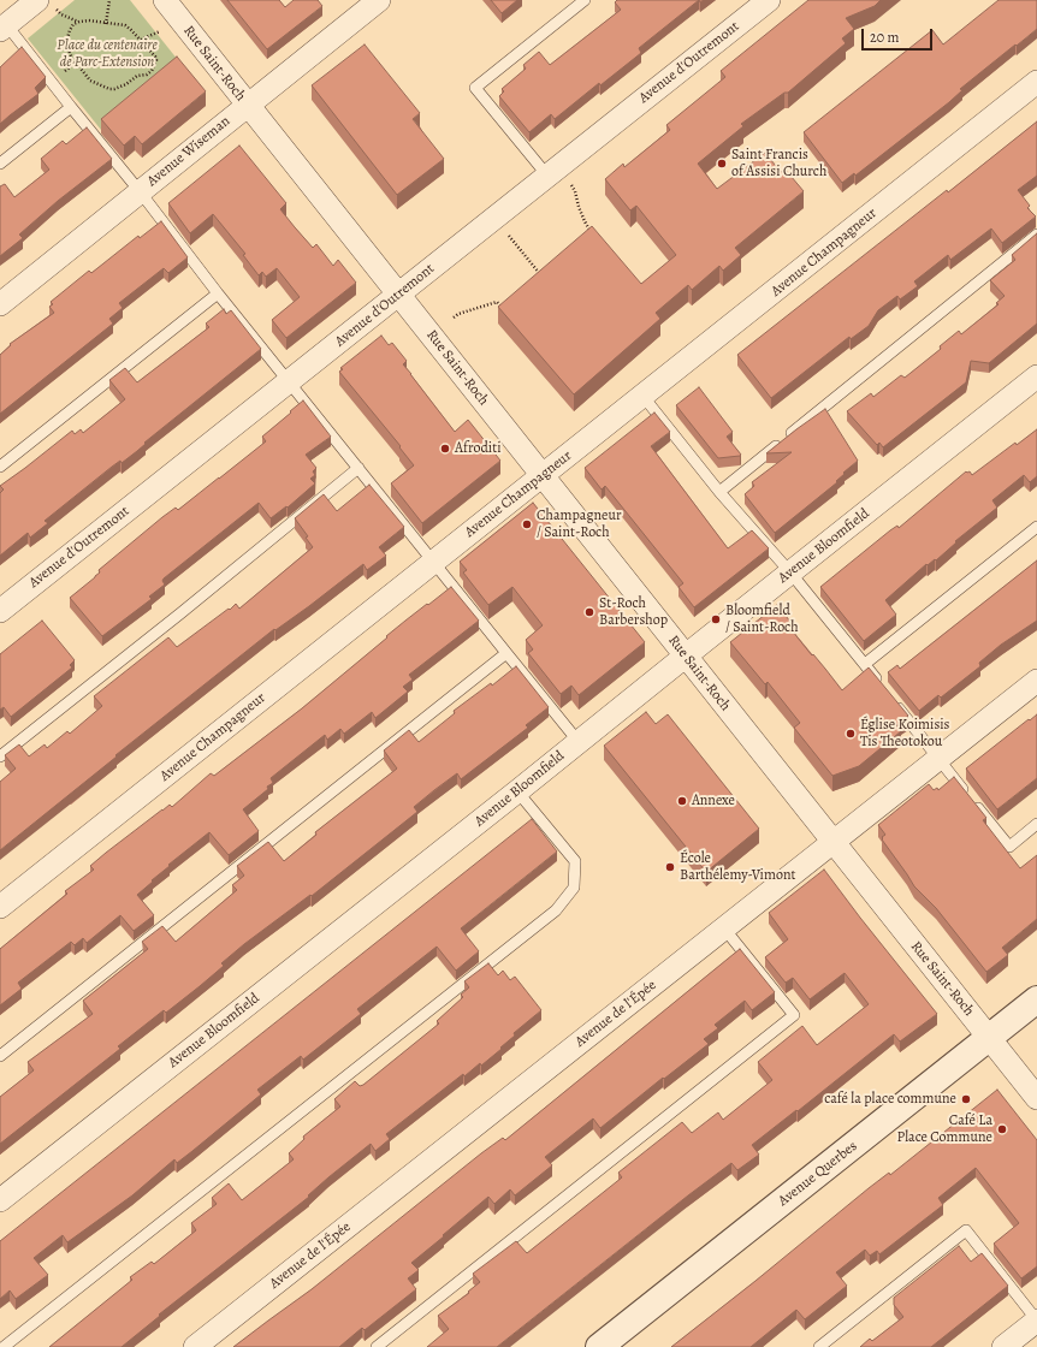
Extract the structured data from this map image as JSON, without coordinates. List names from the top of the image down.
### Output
{
  "streets": {
    "street": [
      "Avenue d'Outremont",
      "Rue Saint-Roch",
      "Avenue Wiseman",
      "Avenue Champagneur",
      "Avenue Bloomfield",
      "Avenue de l'Épée",
      "Avenue Querbes"
    ]
  },
  "crossings": [
    ["Avenue d'Outremont", "Rue Saint-Roch"],
    ["Rue Saint-Roch", "Avenue Wiseman"],
    ["Rue Saint-Roch", "Avenue Champagneur"],
    ["Rue Saint-Roch", "Avenue Bloomfield"],
    ["Rue Saint-Roch", "Avenue de l'Épée"],
    ["Rue Saint-Roch", "Avenue Querbes"]
  ],
  "parks": ["Place du centenaire de Parc-Extension"],
  "places": [
    "Saint Francis of Assisi Church",
    "Afroditi",
    "Champagneur / Saint-Roch",
    "St-Roch Barbershop",
    "Bloomfield / Saint-Roch",
    "Église Koimisis Tis Theotokou",
    "Annexe",
    "École Barthélemy-Vimont",
    "café la place commune",
    "Café La Place Commune"
  ],
  "scale_bar": "20 m"
}
